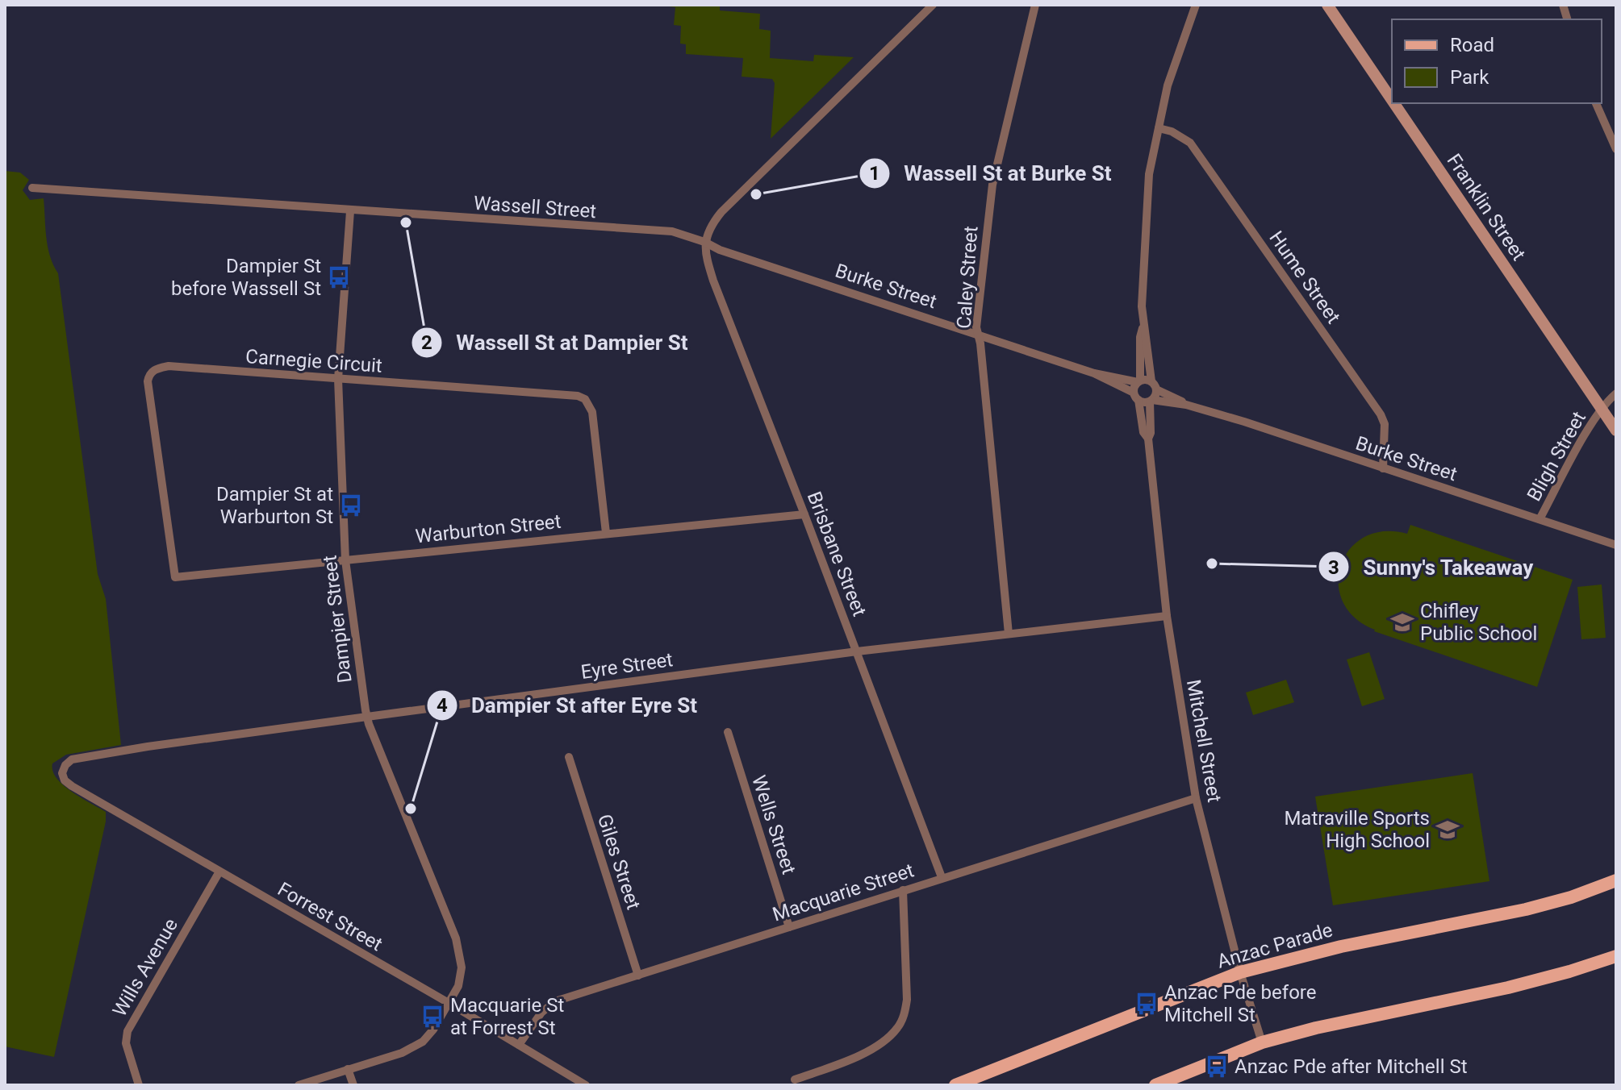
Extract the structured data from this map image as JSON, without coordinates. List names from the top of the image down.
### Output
{
  "streets": {
    "main road": ["Anzac Parade"],
    "street": [
      "Wassell Street",
      "Franklin Street",
      "Caley Street",
      "Hume Street",
      "Burke Street",
      "Carnegie Circuit",
      "Bligh Street",
      "Warburton Street",
      "Brisbane Street",
      "Dampier Street",
      "Eyre Street",
      "Mitchell Street",
      "Wells Street",
      "Giles Street",
      "Macquarie Street",
      "Forrest Street",
      "Wills Avenue"
    ]
  },
  "crossings": [
    ["Wassell Street", "Burke Street"],
    ["Wassell Street", "Brisbane Street"],
    ["Wassell Street", "Dampier Street"],
    ["Franklin Street", "Bligh Street"],
    ["Caley Street", "Burke Street"],
    ["Caley Street", "Eyre Street"],
    ["Hume Street", "Burke Street"],
    ["Burke Street", "Bligh Street"],
    ["Burke Street", "Brisbane Street"],
    ["Burke Street", "Mitchell Street"],
    ["Carnegie Circuit", "Warburton Street"],
    ["Carnegie Circuit", "Dampier Street"],
    ["Warburton Street", "Brisbane Street"],
    ["Warburton Street", "Dampier Street"],
    ["Brisbane Street", "Eyre Street"],
    ["Brisbane Street", "Macquarie Street"],
    ["Dampier Street", "Eyre Street"],
    ["Dampier Street", "Forrest Street"],
    ["Eyre Street", "Mitchell Street"],
    ["Eyre Street", "Forrest Street"],
    ["Mitchell Street", "Macquarie Street"],
    ["Mitchell Street", "Anzac Parade"],
    ["Wells Street", "Macquarie Street"],
    ["Giles Street", "Macquarie Street"],
    ["Macquarie Street", "Forrest Street"],
    ["Forrest Street", "Wills Avenue"]
  ],
  "places": {
    "other": [
      "Wassell St at Burke St",
      "Wassell St at Dampier St",
      "Sunny's Takeaway",
      "Dampier St after Eyre St"
    ],
    "bus stop": [
      "Dampier St before Wassell St",
      "Dampier St at Warburton St",
      "Anzac Pde before Mitchell St",
      "Macquarie St at Forrest St",
      "Anzac Pde after Mitchell St"
    ],
    "school or university": ["Chifley Public School", "Matraville Sports High School"]
  },
  "legend": ["Road", "Park"]
}
